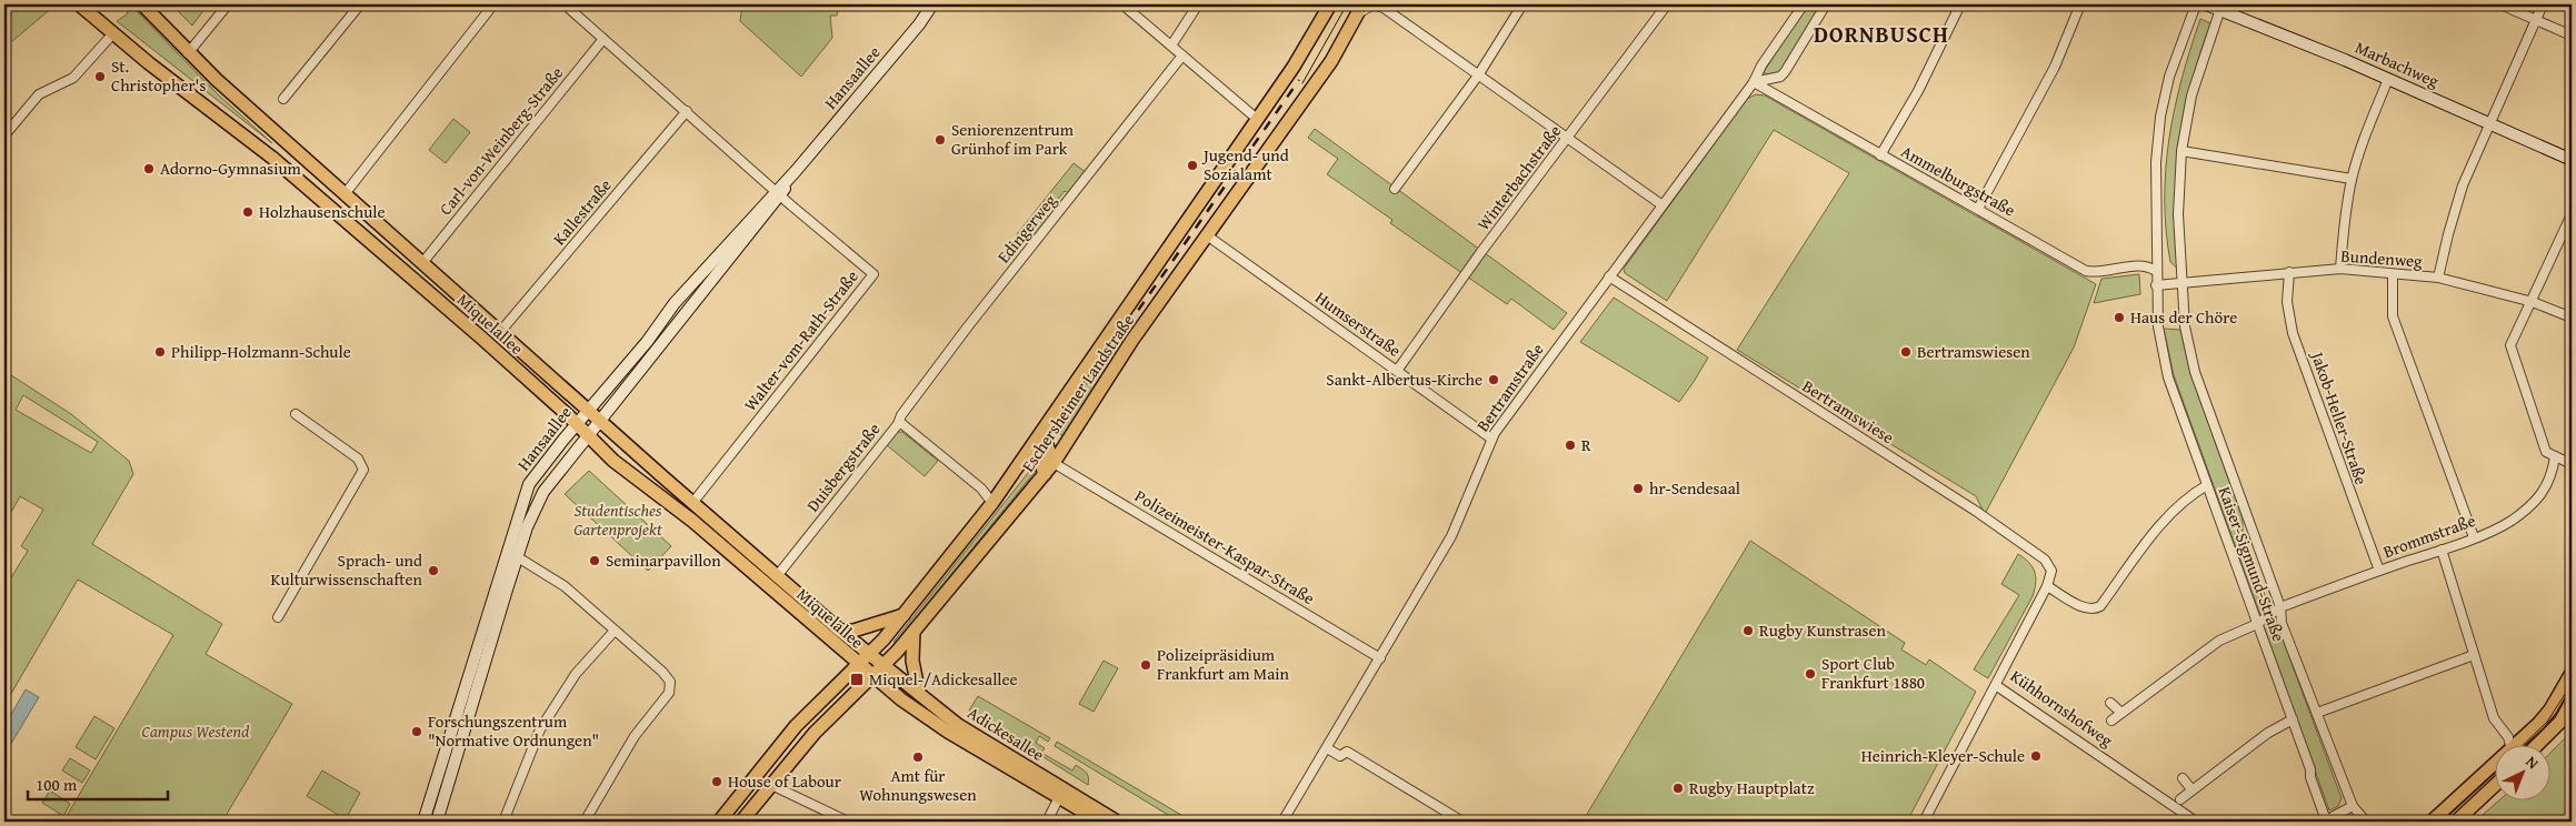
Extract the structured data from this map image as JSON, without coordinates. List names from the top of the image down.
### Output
{
  "streets": {
    "main road": [
      "Marbachweg",
      "Hansaallee",
      "Miquelallee",
      "Eschersheimer Landstraße",
      "Adickesallee"
    ],
    "street": [
      "Carl-von-Weinberg-Straße",
      "Winterbachstraße",
      "Ammelburgstraße",
      "Kallestraße",
      "Edingerweg",
      "Bundenweg",
      "Humserstraße",
      "Walter-vom-Rath-Straße",
      "Bertramstraße",
      "Bertramswiese",
      "Jakob-Heller-Straße",
      "Duisbergstraße",
      "Brommstraße",
      "Polizeimeister-Kaspar-Straße",
      "Kaiser-Sigmund-Straße",
      "Kühhornshofweg"
    ]
  },
  "crossings": [
    ["Marbachweg", "Kaiser-Sigmund-Straße"],
    ["Hansaallee", "Miquelallee"],
    ["Hansaallee", "Walter-vom-Rath-Straße"],
    ["Carl-von-Weinberg-Straße", "Miquelallee"],
    ["Winterbachstraße", "Humserstraße"],
    ["Ammelburgstraße", "Bertramstraße"],
    ["Ammelburgstraße", "Kaiser-Sigmund-Straße"],
    ["Kallestraße", "Miquelallee"],
    ["Edingerweg", "Duisbergstraße"],
    ["Bundenweg", "Jakob-Heller-Straße"],
    ["Bundenweg", "Kaiser-Sigmund-Straße"],
    ["Miquelallee", "Walter-vom-Rath-Straße"],
    ["Miquelallee", "Eschersheimer Landstraße"],
    ["Miquelallee", "Duisbergstraße"],
    ["Miquelallee", "Adickesallee"],
    ["Humserstraße", "Bertramstraße"],
    ["Humserstraße", "Eschersheimer Landstraße"],
    ["Bertramstraße", "Bertramswiese"],
    ["Bertramstraße", "Polizeimeister-Kaspar-Straße"],
    ["Eschersheimer Landstraße", "Duisbergstraße"],
    ["Eschersheimer Landstraße", "Polizeimeister-Kaspar-Straße"],
    ["Eschersheimer Landstraße", "Adickesallee"],
    ["Bertramswiese", "Kühhornshofweg"],
    ["Jakob-Heller-Straße", "Brommstraße"],
    ["Brommstraße", "Kaiser-Sigmund-Straße"]
  ],
  "districts": ["DORNBUSCH"],
  "parks": ["Studentisches Gartenprojekt", "Campus Westend"],
  "places": {
    "other": [
      "St. Christopher's",
      "Seniorenzentrum Grünhof im Park",
      "Jugend- und Sozialamt",
      "Adorno-Gymnasium",
      "Holzhausenschule",
      "Haus der Chöre",
      "Philipp-Holzmann-Schule",
      "Bertramswiesen",
      "Sankt-Albertus-Kirche",
      "R",
      "hr-Sendesaal",
      "Seminarpavillon",
      "Sprach- und Kulturwissenschaften",
      "Rugby Kunstrasen",
      "Polizeipräsidium Frankfurt am Main",
      "Sport Club Frankfurt 1880",
      "Forschungszentrum \"Normative Ordnungen\"",
      "Heinrich-Kleyer-Schule",
      "Amt für Wohnungswesen",
      "House of Labour",
      "Rugby Hauptplatz"
    ],
    "transit": ["Miquel-/Adickesallee"]
  },
  "scale_bar": "100 m",
  "north": "top right"
}
